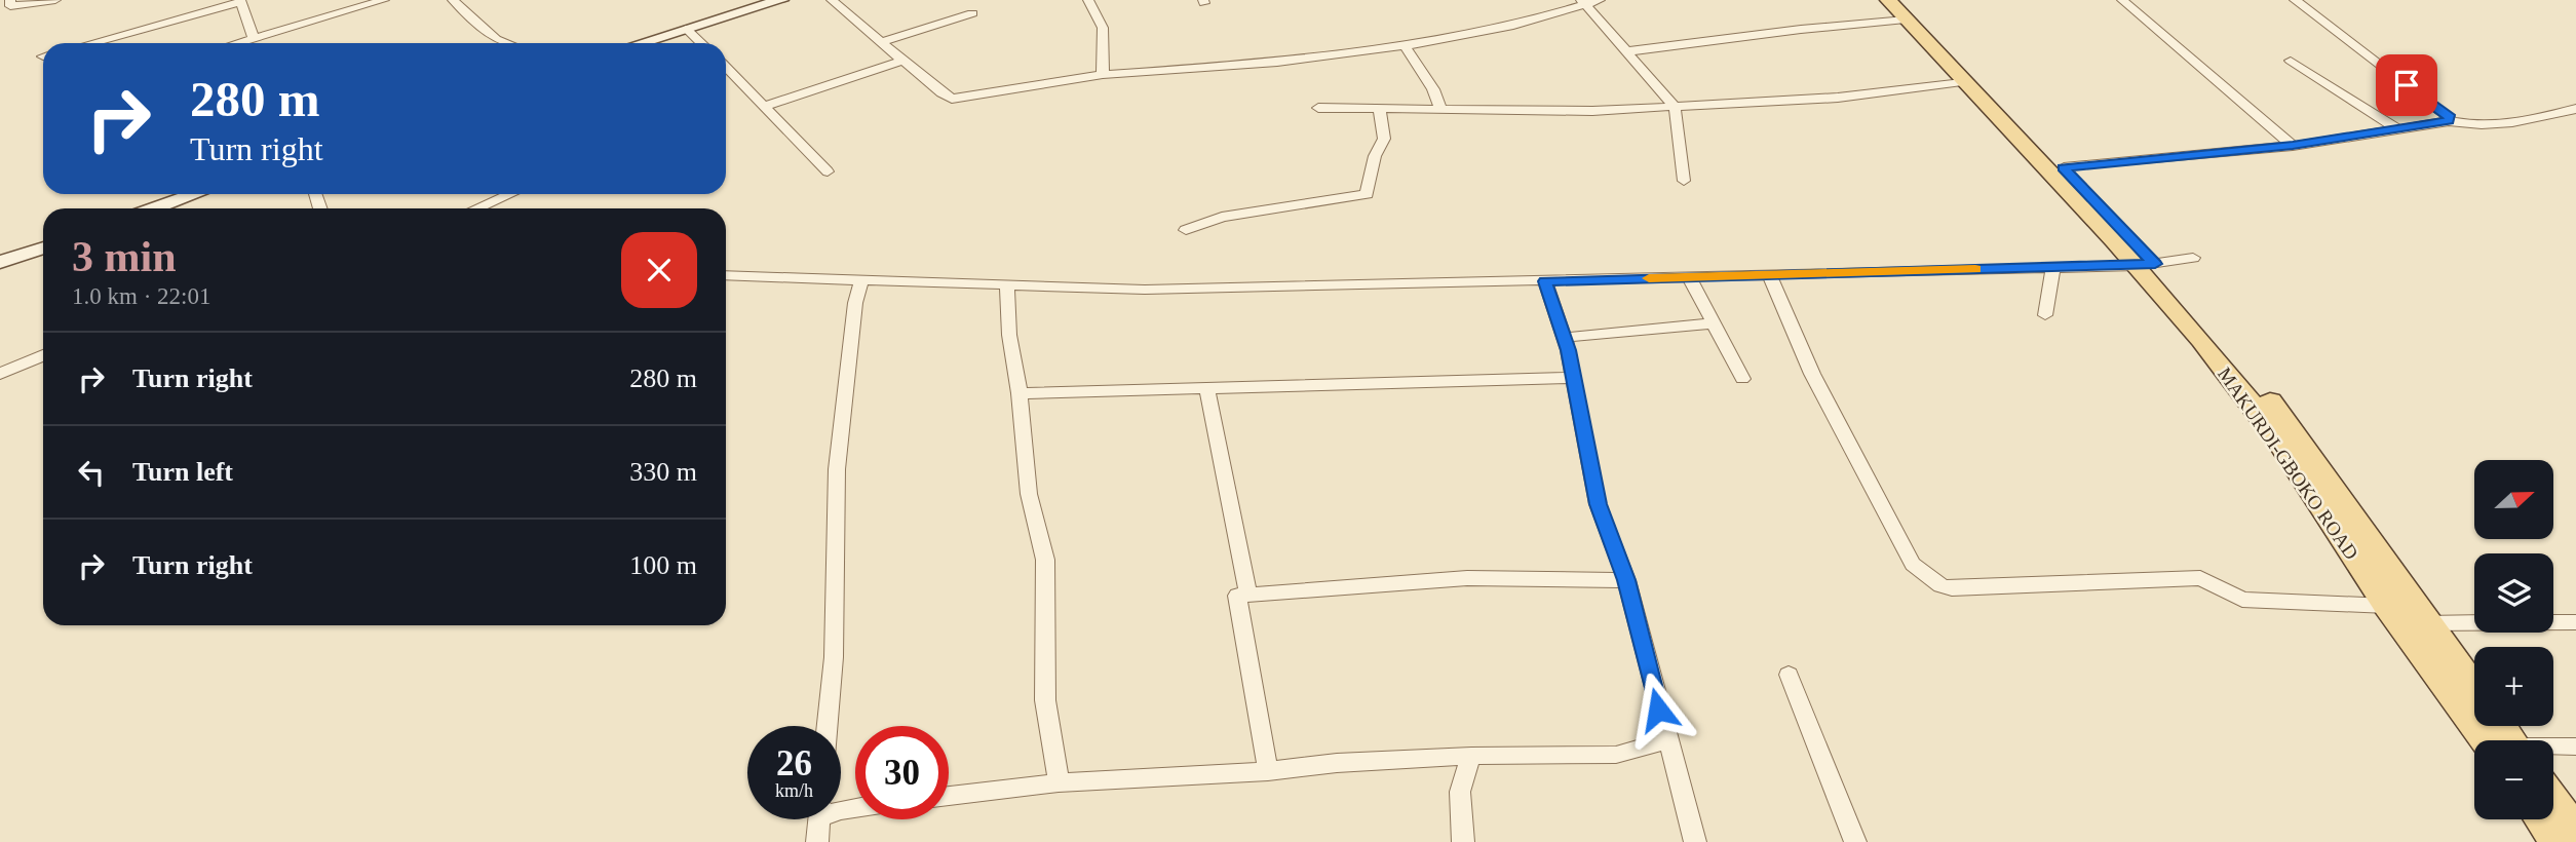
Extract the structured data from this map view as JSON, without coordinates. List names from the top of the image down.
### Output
{
  "streets": {
    "main road": ["MAKURDI-GBOKO ROAD"]
  },
  "north": "right",
  "page": {
    "turn": ["280 m", "Turn right"],
    "heading": ["3 min", "1.0 km · 22:01"],
    "list": [
      {
        "name": "Turn right",
        "value": "280 m"
      },
      {
        "name": "Turn left",
        "value": "330 m"
      },
      {
        "name": "Turn right",
        "value": "100 m"
      }
    ],
    "map_buttons": ["+", "−"],
    "speed": "26 km/h",
    "limit": "30"
  }
}
